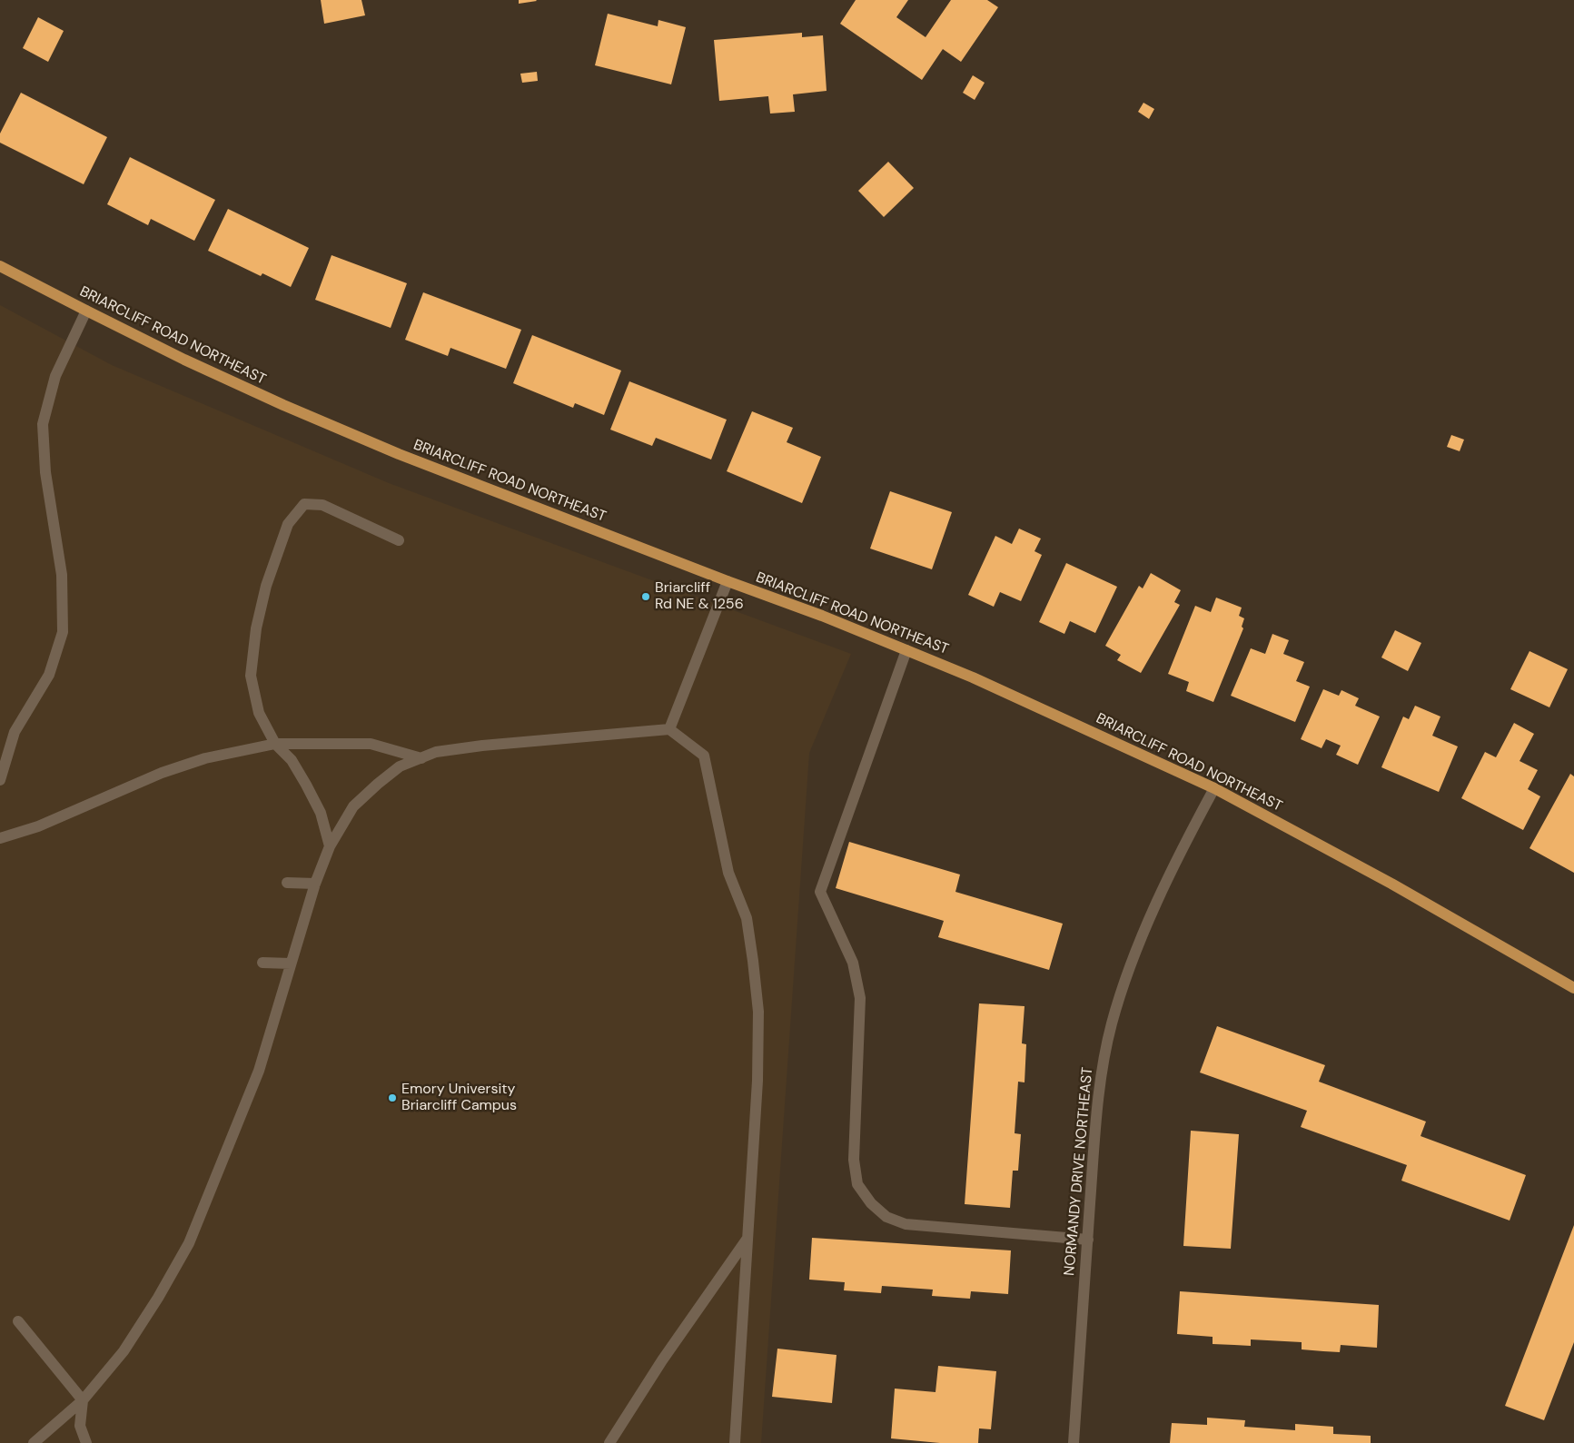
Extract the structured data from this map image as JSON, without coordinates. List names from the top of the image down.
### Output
{
  "streets": {
    "main road": ["BRIARCLIFF ROAD NORTHEAST"],
    "street": ["NORMANDY DRIVE NORTHEAST"]
  },
  "crossings": [
    ["BRIARCLIFF ROAD NORTHEAST", "NORMANDY DRIVE NORTHEAST"]
  ],
  "places": ["Briarcliff Rd NE & 1256", "Emory University Briarcliff Campus"]
}
